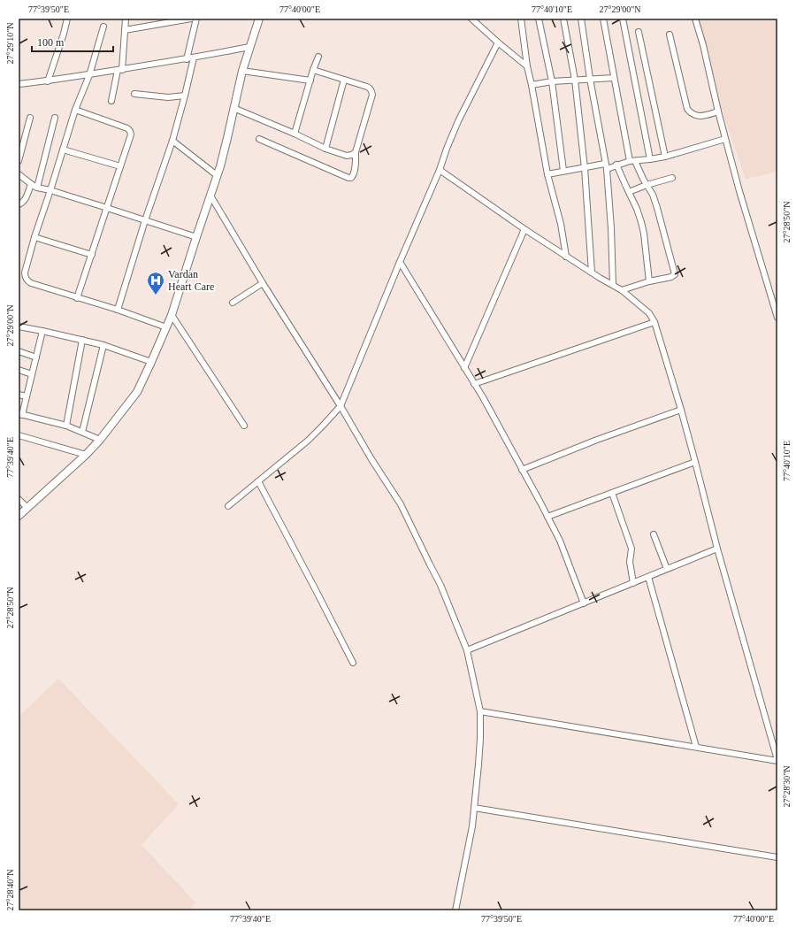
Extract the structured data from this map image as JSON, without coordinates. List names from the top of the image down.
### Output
{
  "places": {
    "hospital": ["Vardan Heart Care"]
  },
  "scale_bar": "100 m",
  "coordinates": [
    "77°39'50\"E",
    "77°40'00\"E",
    "77°40'10\"E",
    "27°29'00\"N",
    "27°29'10\"N",
    "27°28'50\"N",
    "77°39'40\"E",
    "27°28'30\"N",
    "27°28'40\"N"
  ]
}
